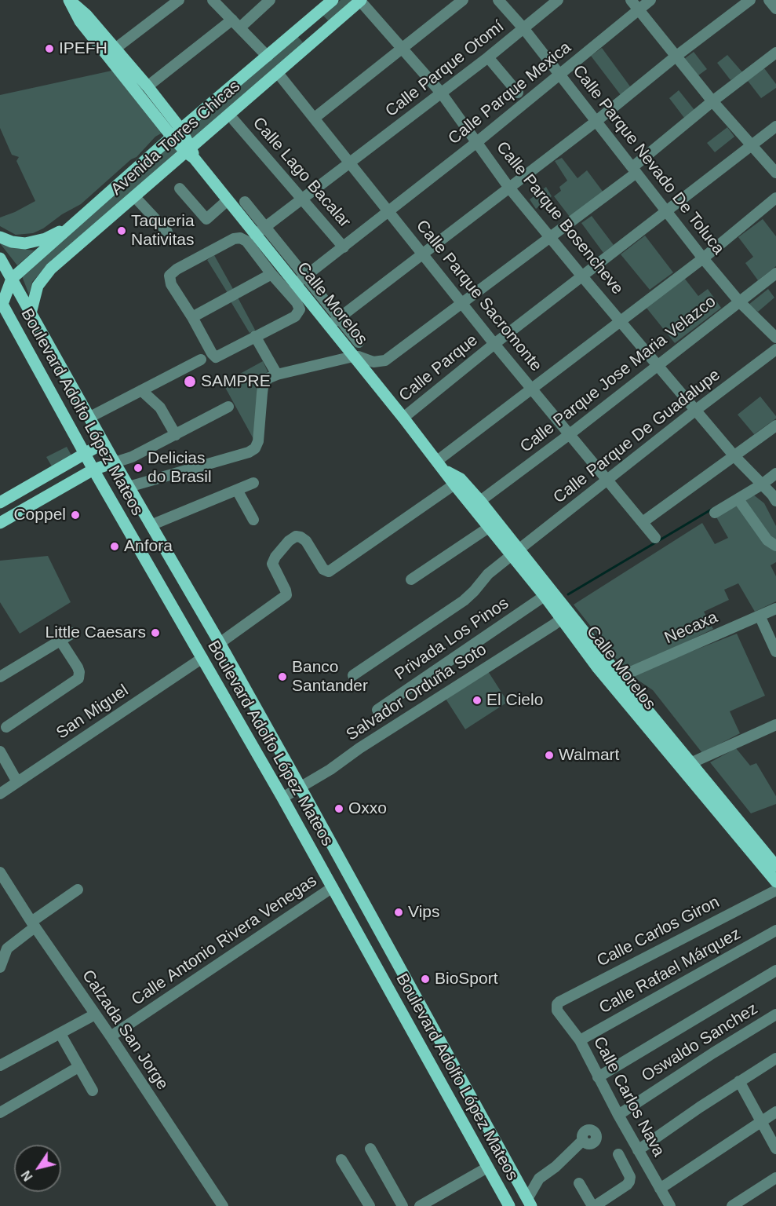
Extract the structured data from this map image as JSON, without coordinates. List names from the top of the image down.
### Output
{
  "streets": {
    "main road": ["Avenida Torres Chicas", "Calle Morelos", "Boulevard Adolfo López Mateos"],
    "street": [
      "Calle Parque Otomí",
      "Calle Parque Mexica",
      "Calle Parque Nevado De Toluca",
      "Calle Lago Bacalar",
      "Calle Parque Bosencheve",
      "Calle Parque Sacromonte",
      "Calle Parque",
      "Calle Parque Jose Maria Velazco",
      "Calle Parque De Guadalupe",
      "Necaxa",
      "Privada Los Pinos",
      "Salvador Orduña Soto",
      "San Miguel",
      "Calle Carlos Giron",
      "Calle Antonio Rivera Venegas",
      "Calle Rafael Márquez",
      "Calzada San Jorge",
      "Oswaldo Sanchez",
      "Calle Carlos Nava"
    ]
  },
  "crossings": [
    ["Calle Parque Otomí", "Calle Parque Nevado De Toluca"],
    ["Calle Parque Otomí", "Calle Lago Bacalar"],
    ["Calle Parque Otomí", "Calle Parque Bosencheve"],
    ["Calle Parque Otomí", "Calle Parque Sacromonte"],
    ["Calle Parque Otomí", "Calle Morelos"],
    ["Calle Parque Mexica", "Calle Parque Nevado De Toluca"],
    ["Calle Parque Mexica", "Calle Lago Bacalar"],
    ["Calle Parque Mexica", "Calle Parque Bosencheve"],
    ["Calle Parque Mexica", "Calle Parque Sacromonte"],
    ["Calle Parque Mexica", "Calle Morelos"],
    ["Avenida Torres Chicas", "Calle Parque Bosencheve"],
    ["Avenida Torres Chicas", "Calle Parque Sacromonte"],
    ["Avenida Torres Chicas", "Calle Morelos"],
    ["Avenida Torres Chicas", "Boulevard Adolfo López Mateos"],
    ["Calle Parque Nevado De Toluca", "Calle Parque"],
    ["Calle Parque Nevado De Toluca", "Calle Parque Jose Maria Velazco"],
    ["Calle Parque Bosencheve", "Calle Parque"],
    ["Calle Parque Bosencheve", "Calle Parque Jose Maria Velazco"],
    ["Calle Parque Bosencheve", "Calle Parque De Guadalupe"],
    ["Calle Parque Sacromonte", "Calle Parque"],
    ["Calle Parque Sacromonte", "Calle Parque Jose Maria Velazco"],
    ["Calle Parque Sacromonte", "Calle Parque De Guadalupe"],
    ["Calle Morelos", "Calle Parque"],
    ["Calle Morelos", "Calle Parque Jose Maria Velazco"],
    ["Calle Morelos", "Calle Parque De Guadalupe"],
    ["Calle Morelos", "Necaxa"],
    ["Calle Morelos", "Privada Los Pinos"],
    ["Calle Morelos", "Salvador Orduña Soto"],
    ["Boulevard Adolfo López Mateos", "Salvador Orduña Soto"],
    ["Boulevard Adolfo López Mateos", "San Miguel"],
    ["Boulevard Adolfo López Mateos", "Calle Antonio Rivera Venegas"],
    ["Calle Carlos Giron", "Calle Carlos Nava"],
    ["Calle Antonio Rivera Venegas", "Calzada San Jorge"],
    ["Calle Rafael Márquez", "Calle Carlos Nava"],
    ["Oswaldo Sanchez", "Calle Carlos Nava"]
  ],
  "places": [
    "IPEFH",
    "Taqueria Nativitas",
    "SAMPRE",
    "Delicias do Brasil",
    "Coppel",
    "Anfora",
    "Little Caesars",
    "Banco Santander",
    "El Cielo",
    "Walmart",
    "Oxxo",
    "Vips",
    "BioSport"
  ],
  "north": "bottom left"
}
